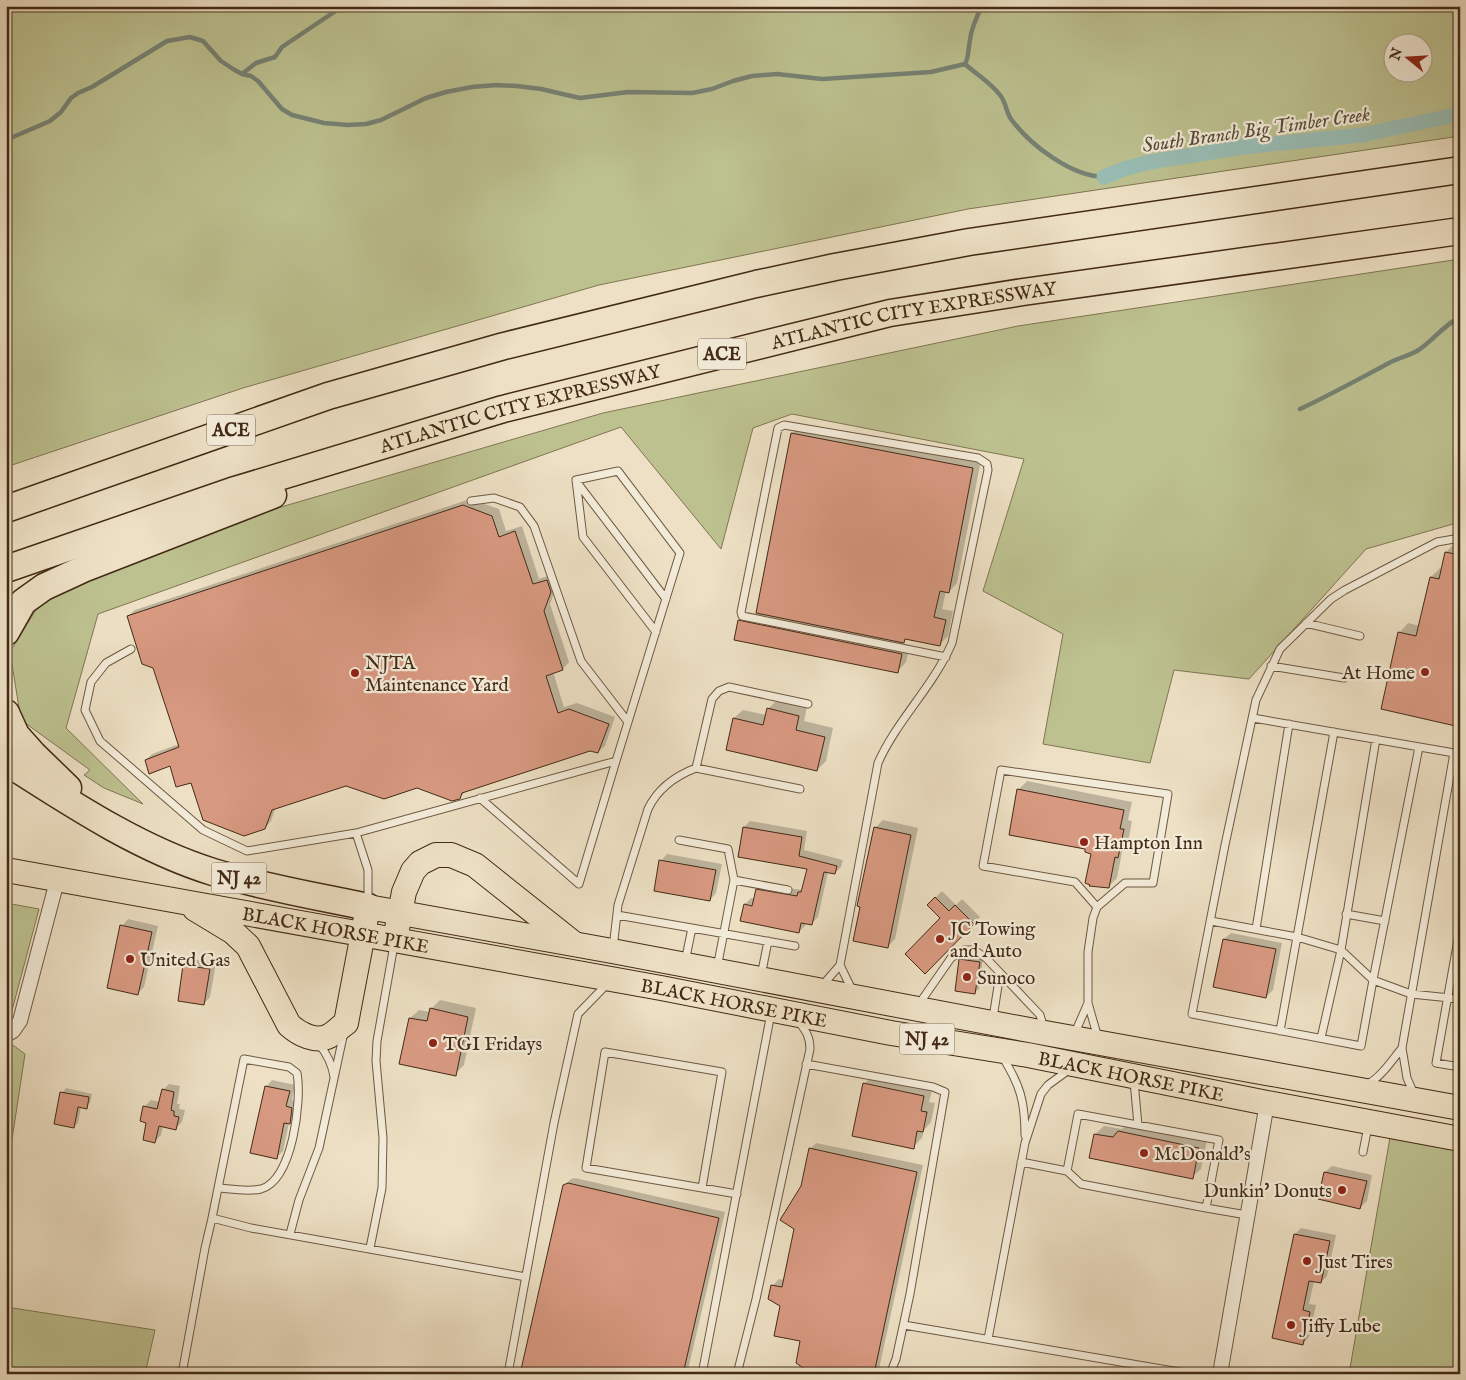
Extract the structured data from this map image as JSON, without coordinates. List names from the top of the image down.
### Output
{
  "streets": {
    "highway": [
      "ATLANTIC CITY EXPRESSWAY",
      "ACE",
      "NJ 42",
      "BLACK HORSE PIKE"
    ]
  },
  "crossings": [
    ["NJ 42", "BLACK HORSE PIKE"]
  ],
  "water": ["South Branch Big Timber Creek"],
  "places": [
    "At Home",
    "NJTA Maintenance Yard",
    "Hampton Inn",
    "JC Towing and Auto",
    "United Gas",
    "Sunoco",
    "TGI Fridays",
    "McDonald's",
    "Dunkin' Donuts",
    "Just Tires",
    "Jiffy Lube"
  ],
  "north": "left"
}
